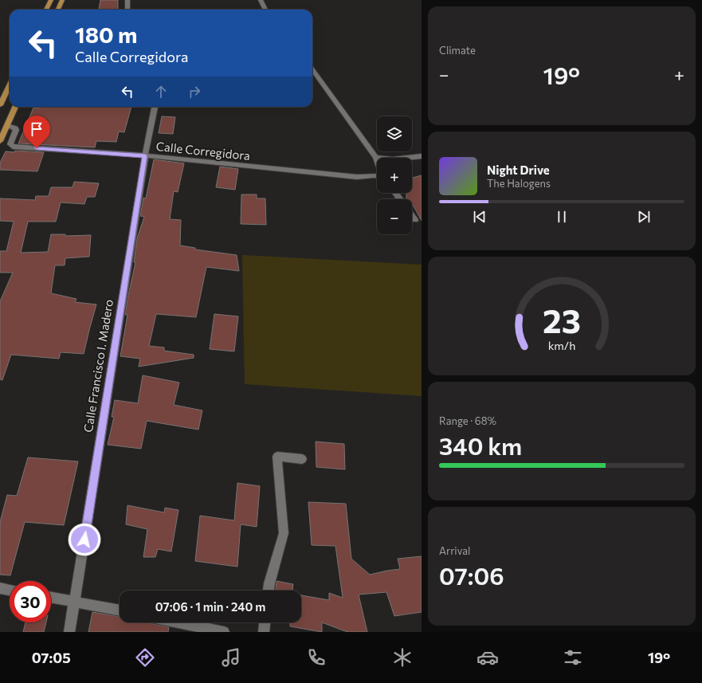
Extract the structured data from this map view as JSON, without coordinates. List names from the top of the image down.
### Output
{
  "streets": {
    "street": ["Calle Corregidora", "Calle Francisco I. Madero"]
  },
  "crossings": [
    ["Calle Corregidora", "Calle Francisco I. Madero"]
  ],
  "page": {
    "tile": [
      "Climate",
      ["Range · 68%", "340 km"],
      ["Arrival", "07:06"]
    ],
    "turn": ["180 m", "Calle Corregidora"],
    "heat": ["−", "19°", "+"],
    "map_buttons": ["+", "−"],
    "song": ["Night Drive", "The Halogens"],
    "limit": "30",
    "trip": "07:06 · 1 min · 240 m",
    "tabs": ["07:05", "19°"],
    "gauge": ["23", "km/h"]
  }
}
